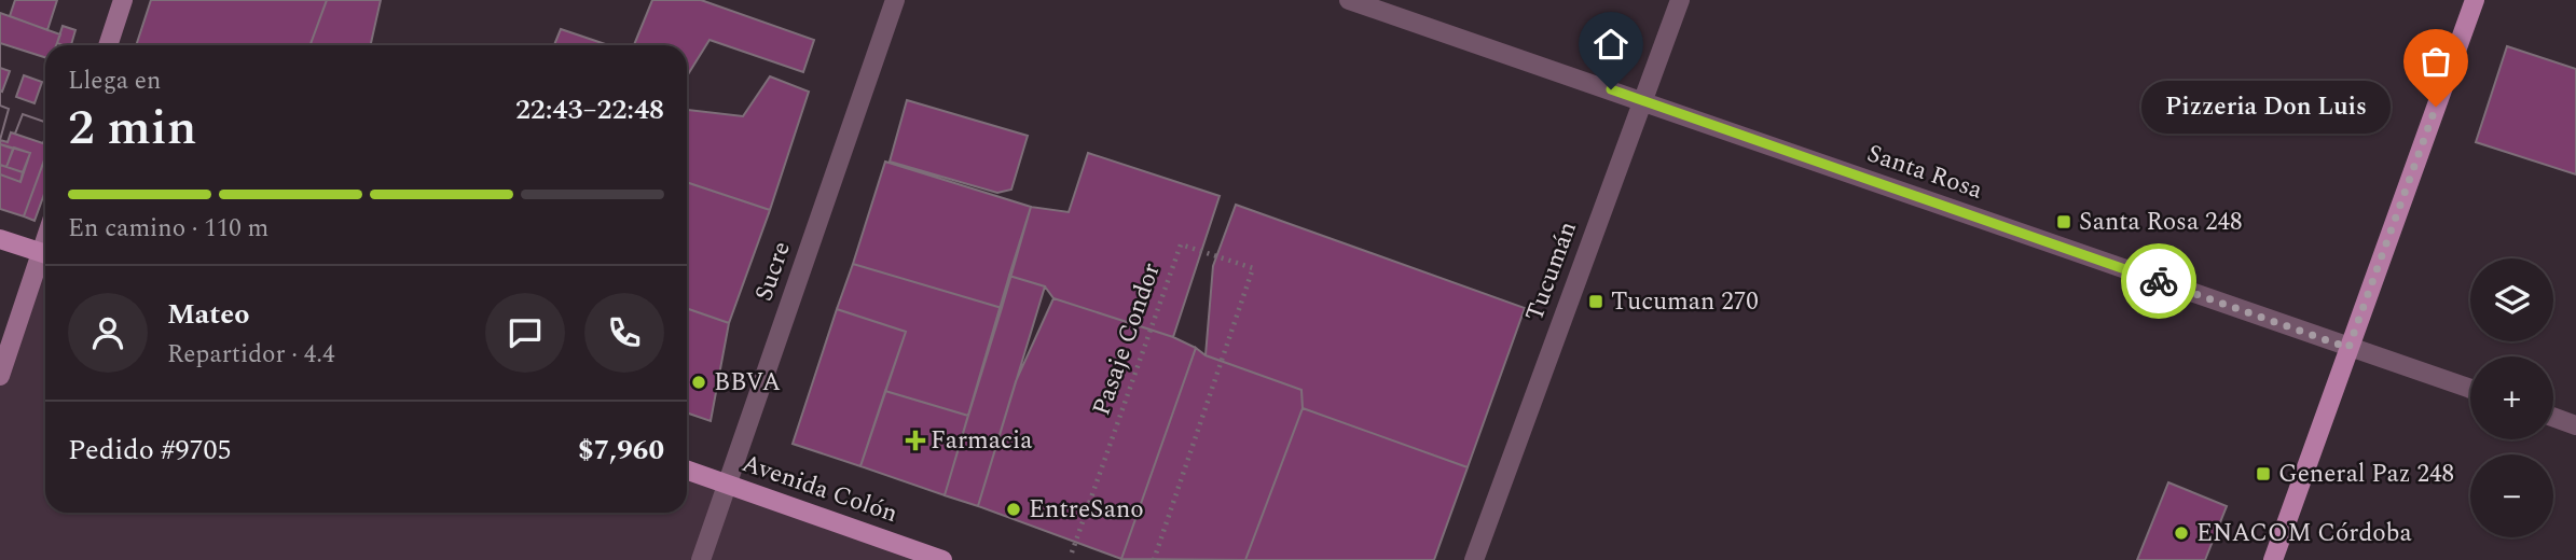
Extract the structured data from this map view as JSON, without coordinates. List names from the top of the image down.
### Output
{
  "streets": {
    "main road": ["Avenida Colón"],
    "street": ["Santa Rosa", "Sucre", "Tucumán"],
    "path": ["Pasaje Condor"]
  },
  "crossings": [
    ["Santa Rosa", "Tucumán"],
    ["Sucre", "Avenida Colón"]
  ],
  "places": {
    "other": [
      "Pizzeria Don Luis",
      "BBVA",
      "EntreSano",
      "ENACOM Córdoba"
    ],
    "transit": ["Santa Rosa 248", "Tucuman 270", "General Paz 248"],
    "health": ["Farmacia"]
  },
  "page": {
    "heading": ["2 min", "Llega en", "22:43–22:48"],
    "panel": [
      "Mateo",
      "Repartidor · 4.4",
      "Pedido #9705",
      "$7,960"
    ],
    "bubble": "Pizzeria Don Luis",
    "bar": "En camino · 110 m",
    "map_buttons": ["+", "−"]
  }
}
